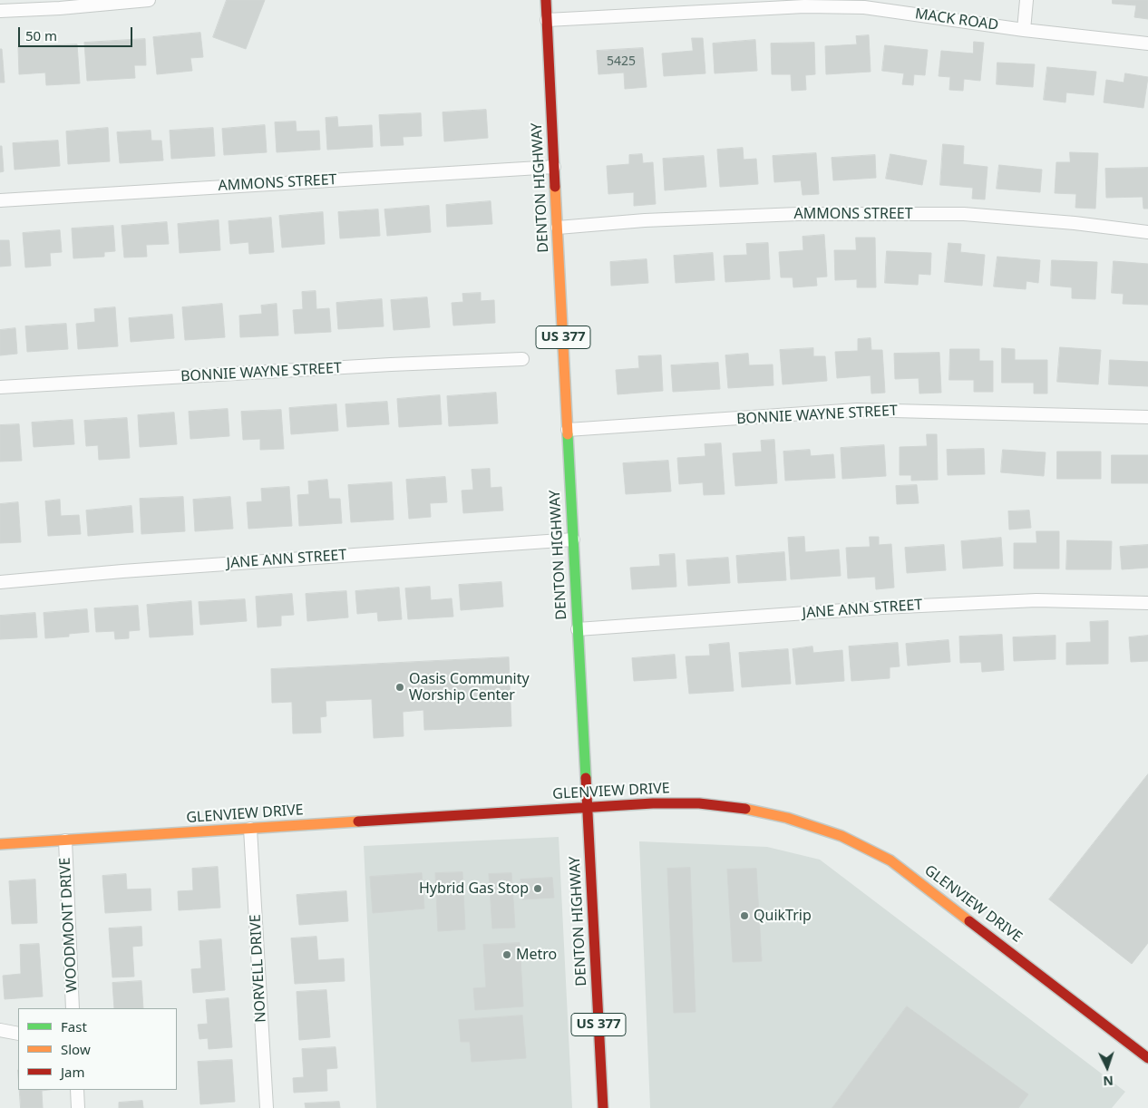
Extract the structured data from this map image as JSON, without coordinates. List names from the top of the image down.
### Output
{
  "streets": {
    "main road": ["DENTON HIGHWAY", "US 377", "GLENVIEW DRIVE"],
    "street": [
      "MACK ROAD",
      "AMMONS STREET",
      "BONNIE WAYNE STREET",
      "JANE ANN STREET",
      "WOODMONT DRIVE",
      "NORVELL DRIVE"
    ]
  },
  "crossings": [
    ["MACK ROAD", "DENTON HIGHWAY"],
    ["AMMONS STREET", "DENTON HIGHWAY"],
    ["DENTON HIGHWAY", "BONNIE WAYNE STREET"],
    ["DENTON HIGHWAY", "JANE ANN STREET"],
    ["DENTON HIGHWAY", "GLENVIEW DRIVE"],
    ["GLENVIEW DRIVE", "WOODMONT DRIVE"],
    ["GLENVIEW DRIVE", "NORVELL DRIVE"]
  ],
  "places": [
    "Oasis Community Worship Center",
    "Hybrid Gas Stop",
    "QuikTrip",
    "Metro"
  ],
  "house_numbers": ["5425"],
  "legend": ["Fast", "Slow", "Jam"],
  "scale_bar": "50 m",
  "north": "bottom"
}
